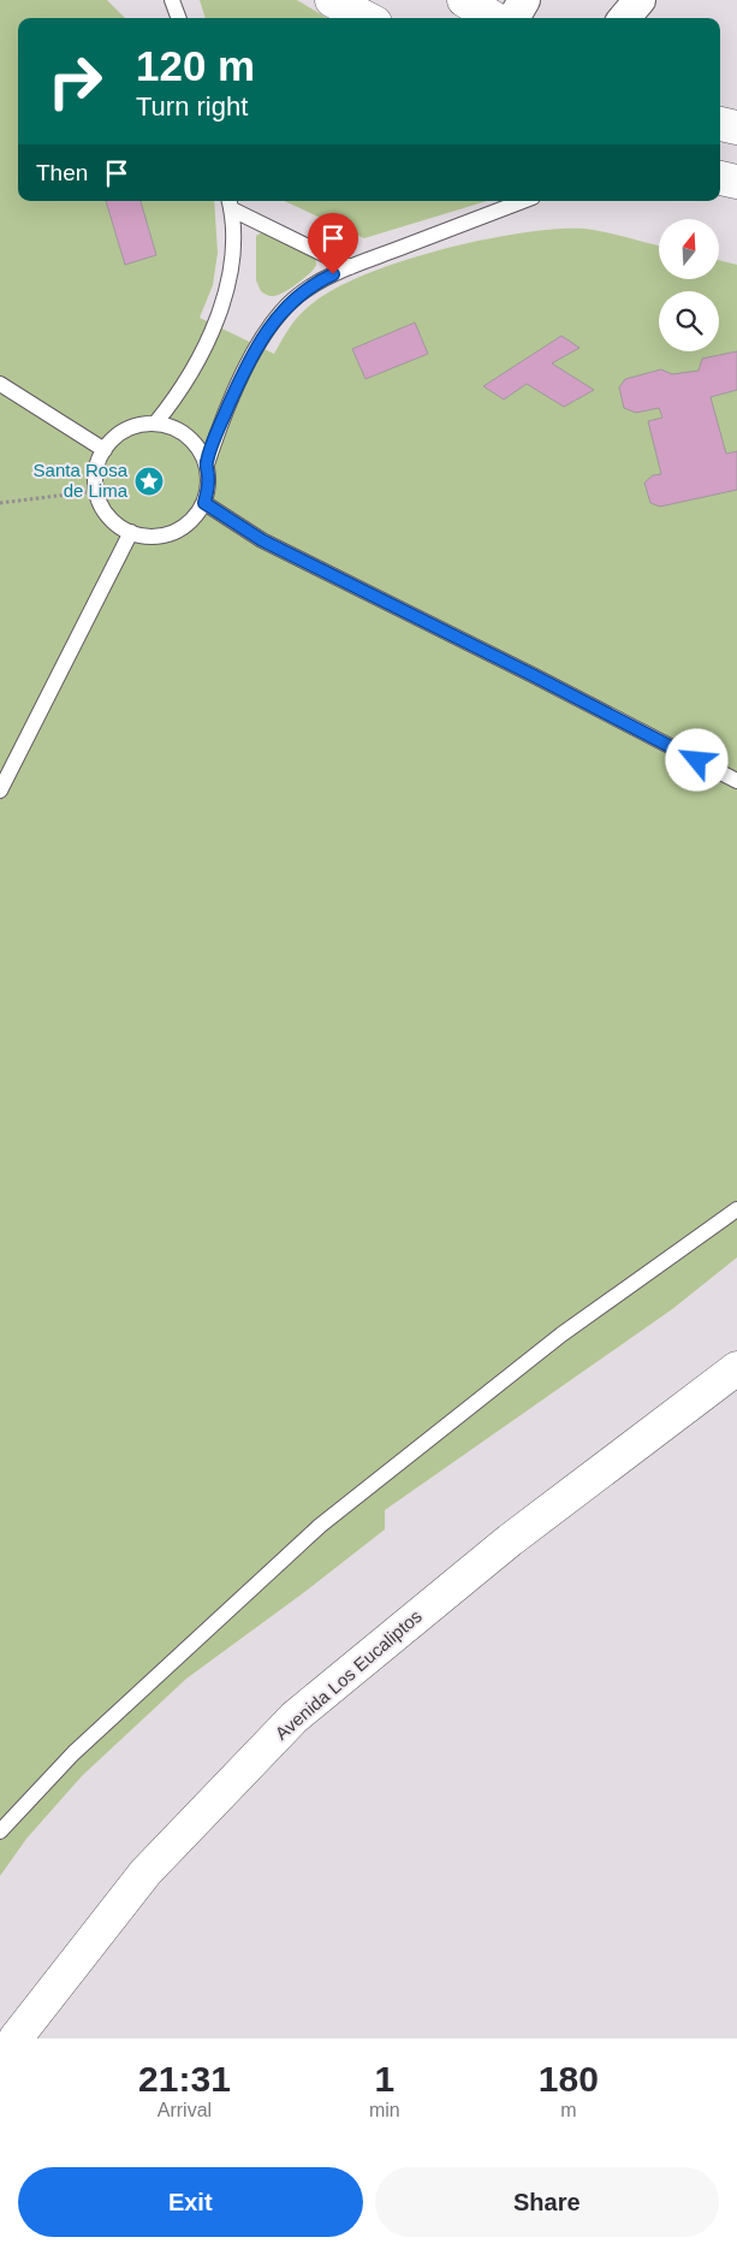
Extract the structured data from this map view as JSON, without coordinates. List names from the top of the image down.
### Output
{
  "streets": {
    "street": ["Avenida Los Eucaliptos"]
  },
  "places": {
    "place": ["Santa Rosa de Lima"]
  },
  "north": "top",
  "page": {
    "turn": ["120 m", "Turn right"],
    "then": "Then",
    "eta": [
      "21:31",
      "Arrival",
      "1",
      "min",
      "180",
      "m"
    ],
    "buttons": ["Exit", "Share"]
  }
}
